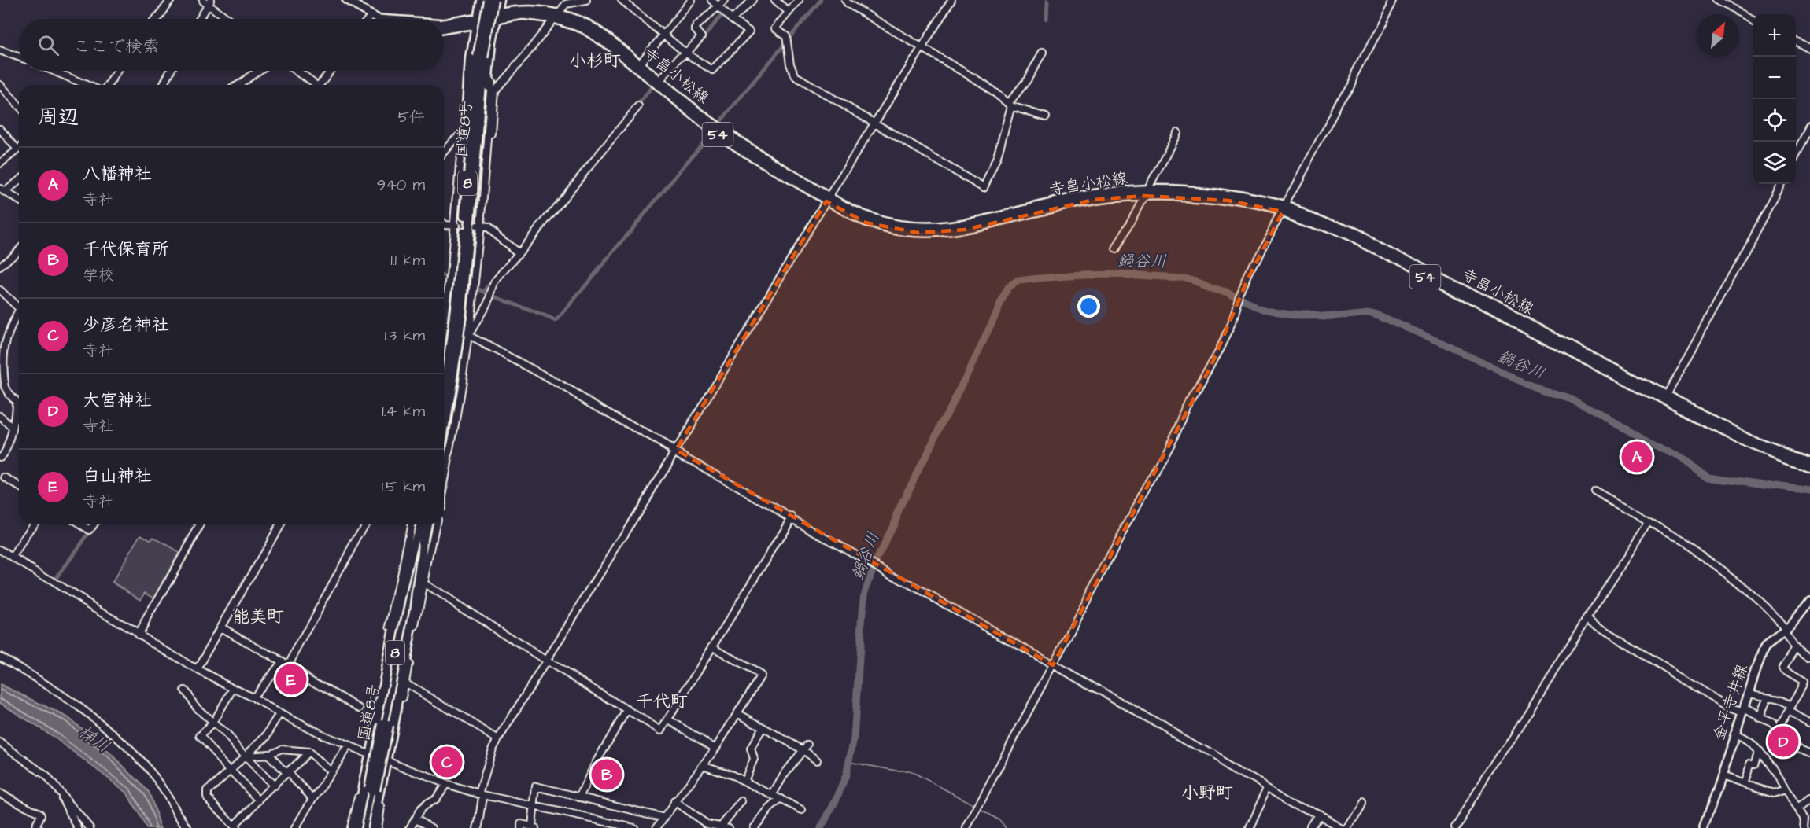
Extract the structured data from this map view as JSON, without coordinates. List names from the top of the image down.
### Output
{
  "streets": {
    "highway": ["国道8号", "8"],
    "main road": ["寺畠小松線", "54", "金平寺井線"]
  },
  "crossings": [
    ["寺畠小松線", "8"],
    ["国道8号", "8"]
  ],
  "districts": [
    "小杉町",
    "能美町",
    "千代町",
    "小野町"
  ],
  "water": ["鍋谷川", "梯川"],
  "north": "top right",
  "page": {
    "map_buttons": ["+", "−"],
    "search": "ここで検索",
    "heading": ["周辺", "5件"],
    "list": [
      {
        "mark": "A",
        "name": "八幡神社",
        "note": "寺社",
        "value": "940 m"
      },
      {
        "mark": "B",
        "name": "千代保育所",
        "note": "学校",
        "value": "1.1 km"
      },
      {
        "mark": "C",
        "name": "少彦名神社",
        "note": "寺社",
        "value": "1.3 km"
      },
      {
        "mark": "D",
        "name": "大宮神社",
        "note": "寺社",
        "value": "1.4 km"
      },
      {
        "mark": "E",
        "name": "白山神社",
        "note": "寺社",
        "value": "1.5 km"
      }
    ],
    "pins": [
      "A",
      "E",
      "D",
      "C",
      "B"
    ]
  }
}
